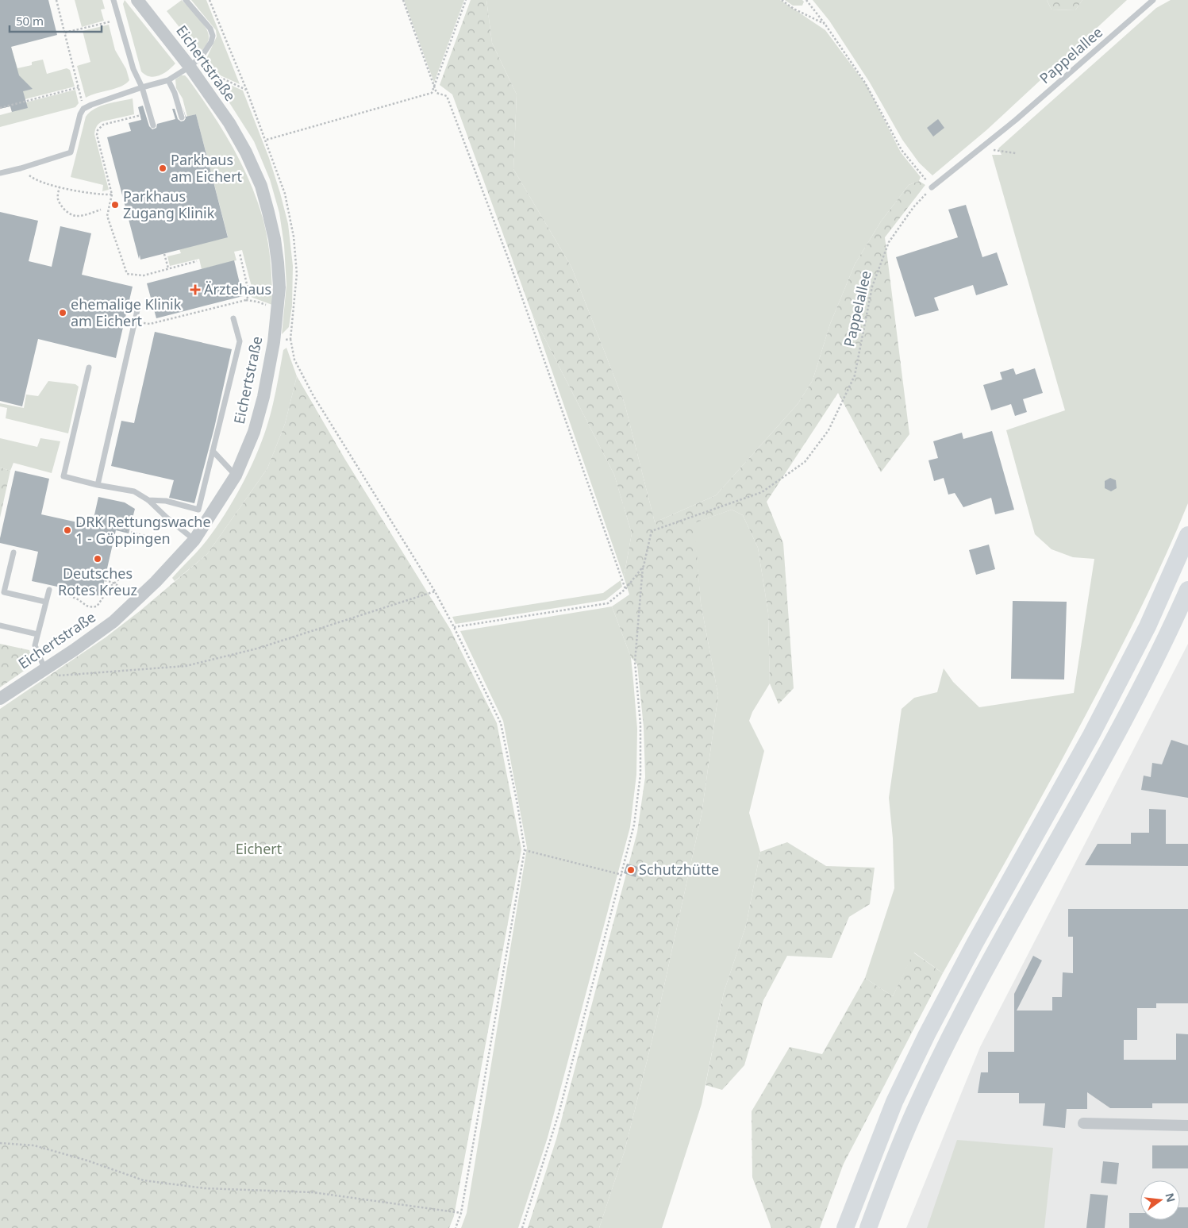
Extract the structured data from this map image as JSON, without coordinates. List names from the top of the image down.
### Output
{
  "streets": {
    "street": ["Eichertstraße"],
    "lane": ["Pappelallee"]
  },
  "parks": ["Eichert"],
  "places": {
    "other": [
      "Parkhaus am Eichert",
      "Parkhaus Zugang Klinik",
      "ehemalige Klinik am Eichert",
      "DRK Rettungswache 1 - Göppingen",
      "Deutsches Rotes Kreuz",
      "Schutzhütte"
    ],
    "health": ["Ärztehaus"]
  },
  "scale_bar": "50 m",
  "north": "right"
}
